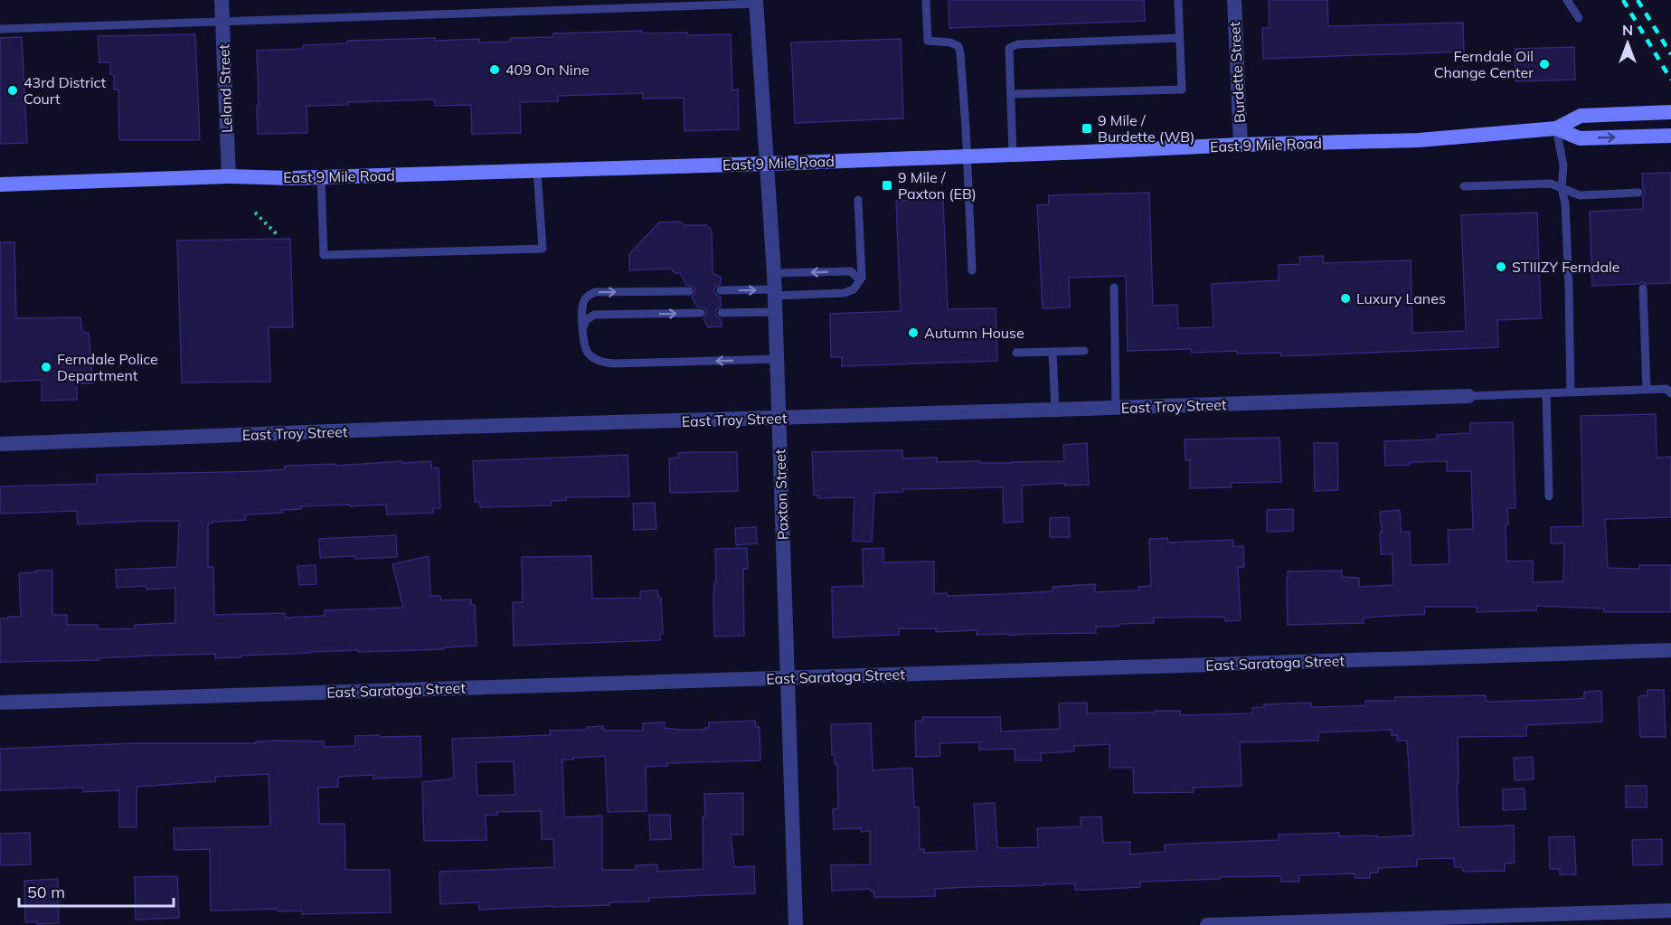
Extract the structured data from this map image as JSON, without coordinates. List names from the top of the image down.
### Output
{
  "streets": {
    "main road": ["East 9 Mile Road"],
    "street": [
      "Burdette Street",
      "Leland Street",
      "East Troy Street",
      "Paxton Street",
      "East Saratoga Street"
    ]
  },
  "crossings": [
    ["Burdette Street", "East 9 Mile Road"],
    ["Leland Street", "East 9 Mile Road"],
    ["East 9 Mile Road", "Paxton Street"],
    ["East Troy Street", "Paxton Street"],
    ["Paxton Street", "East Saratoga Street"]
  ],
  "places": {
    "other": [
      "Ferndale Oil Change Center",
      "409 On Nine",
      "43rd District Court",
      "STIIIZY Ferndale",
      "Luxury Lanes",
      "Autumn House",
      "Ferndale Police Department"
    ],
    "transit": ["9 Mile / Burdette (WB)", "9 Mile / Paxton (EB)"]
  },
  "scale_bar": "50 m",
  "north": "top"
}
